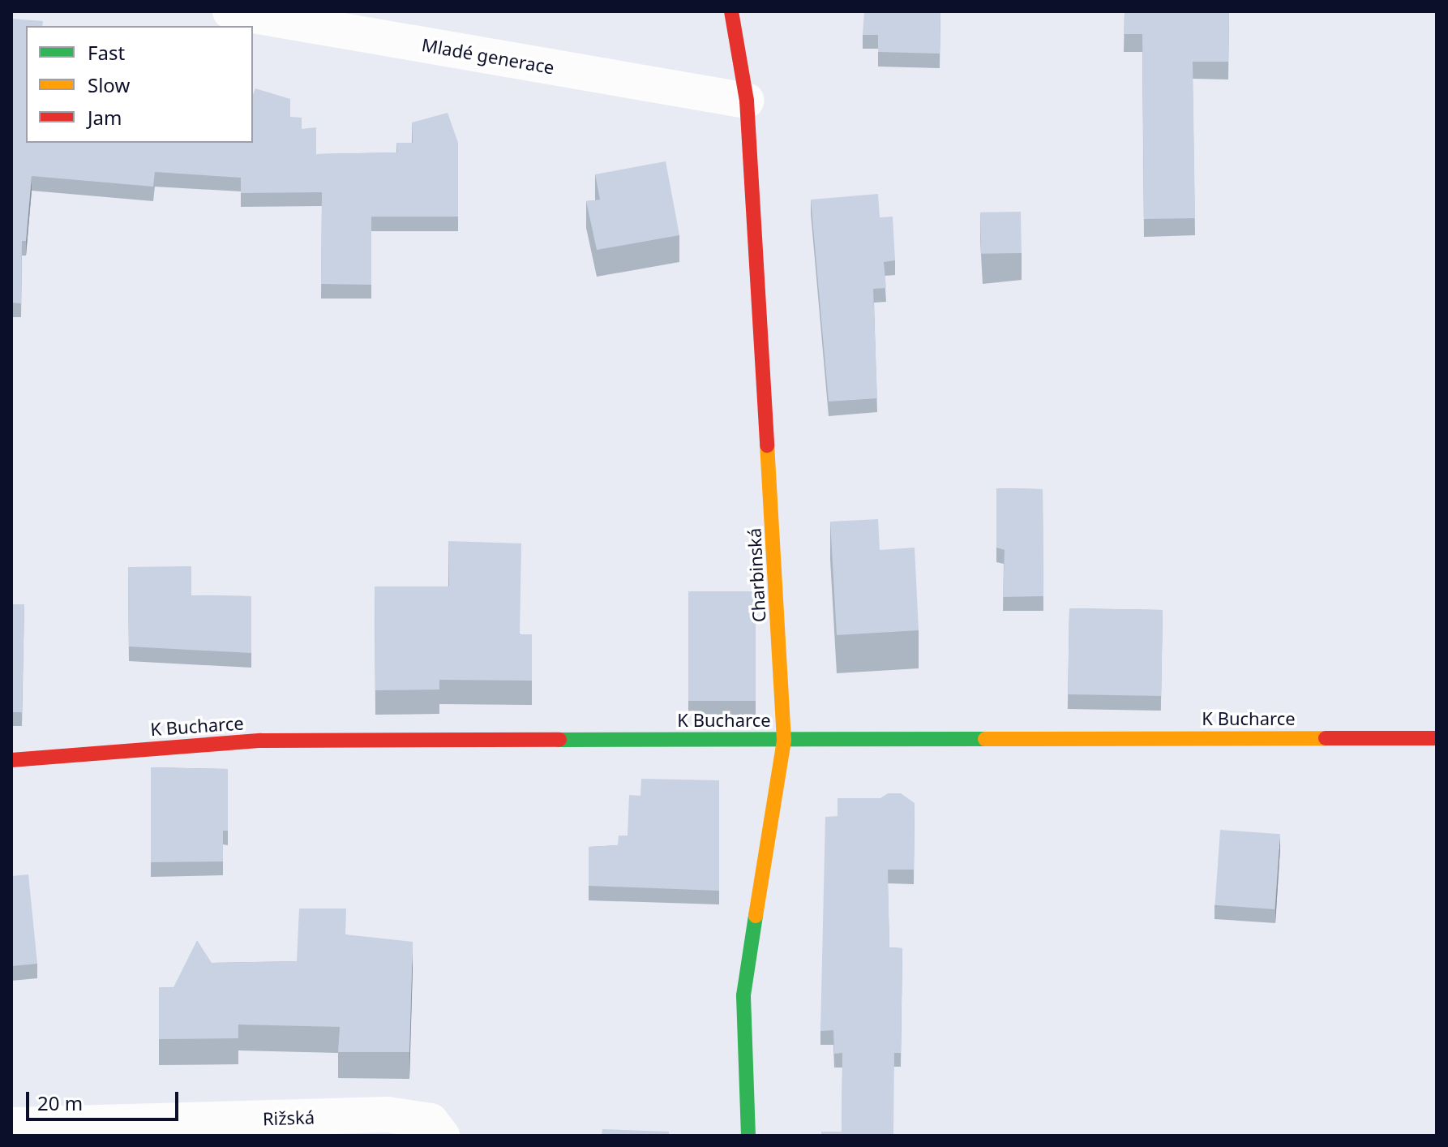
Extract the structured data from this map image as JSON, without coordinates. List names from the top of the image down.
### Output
{
  "streets": {
    "street": [
      "Mladé generace",
      "Charbinská",
      "K Bucharce",
      "Rižská"
    ]
  },
  "crossings": [
    ["Mladé generace", "Charbinská"],
    ["Charbinská", "K Bucharce"]
  ],
  "legend": ["Fast", "Slow", "Jam"],
  "scale_bar": "20 m"
}
